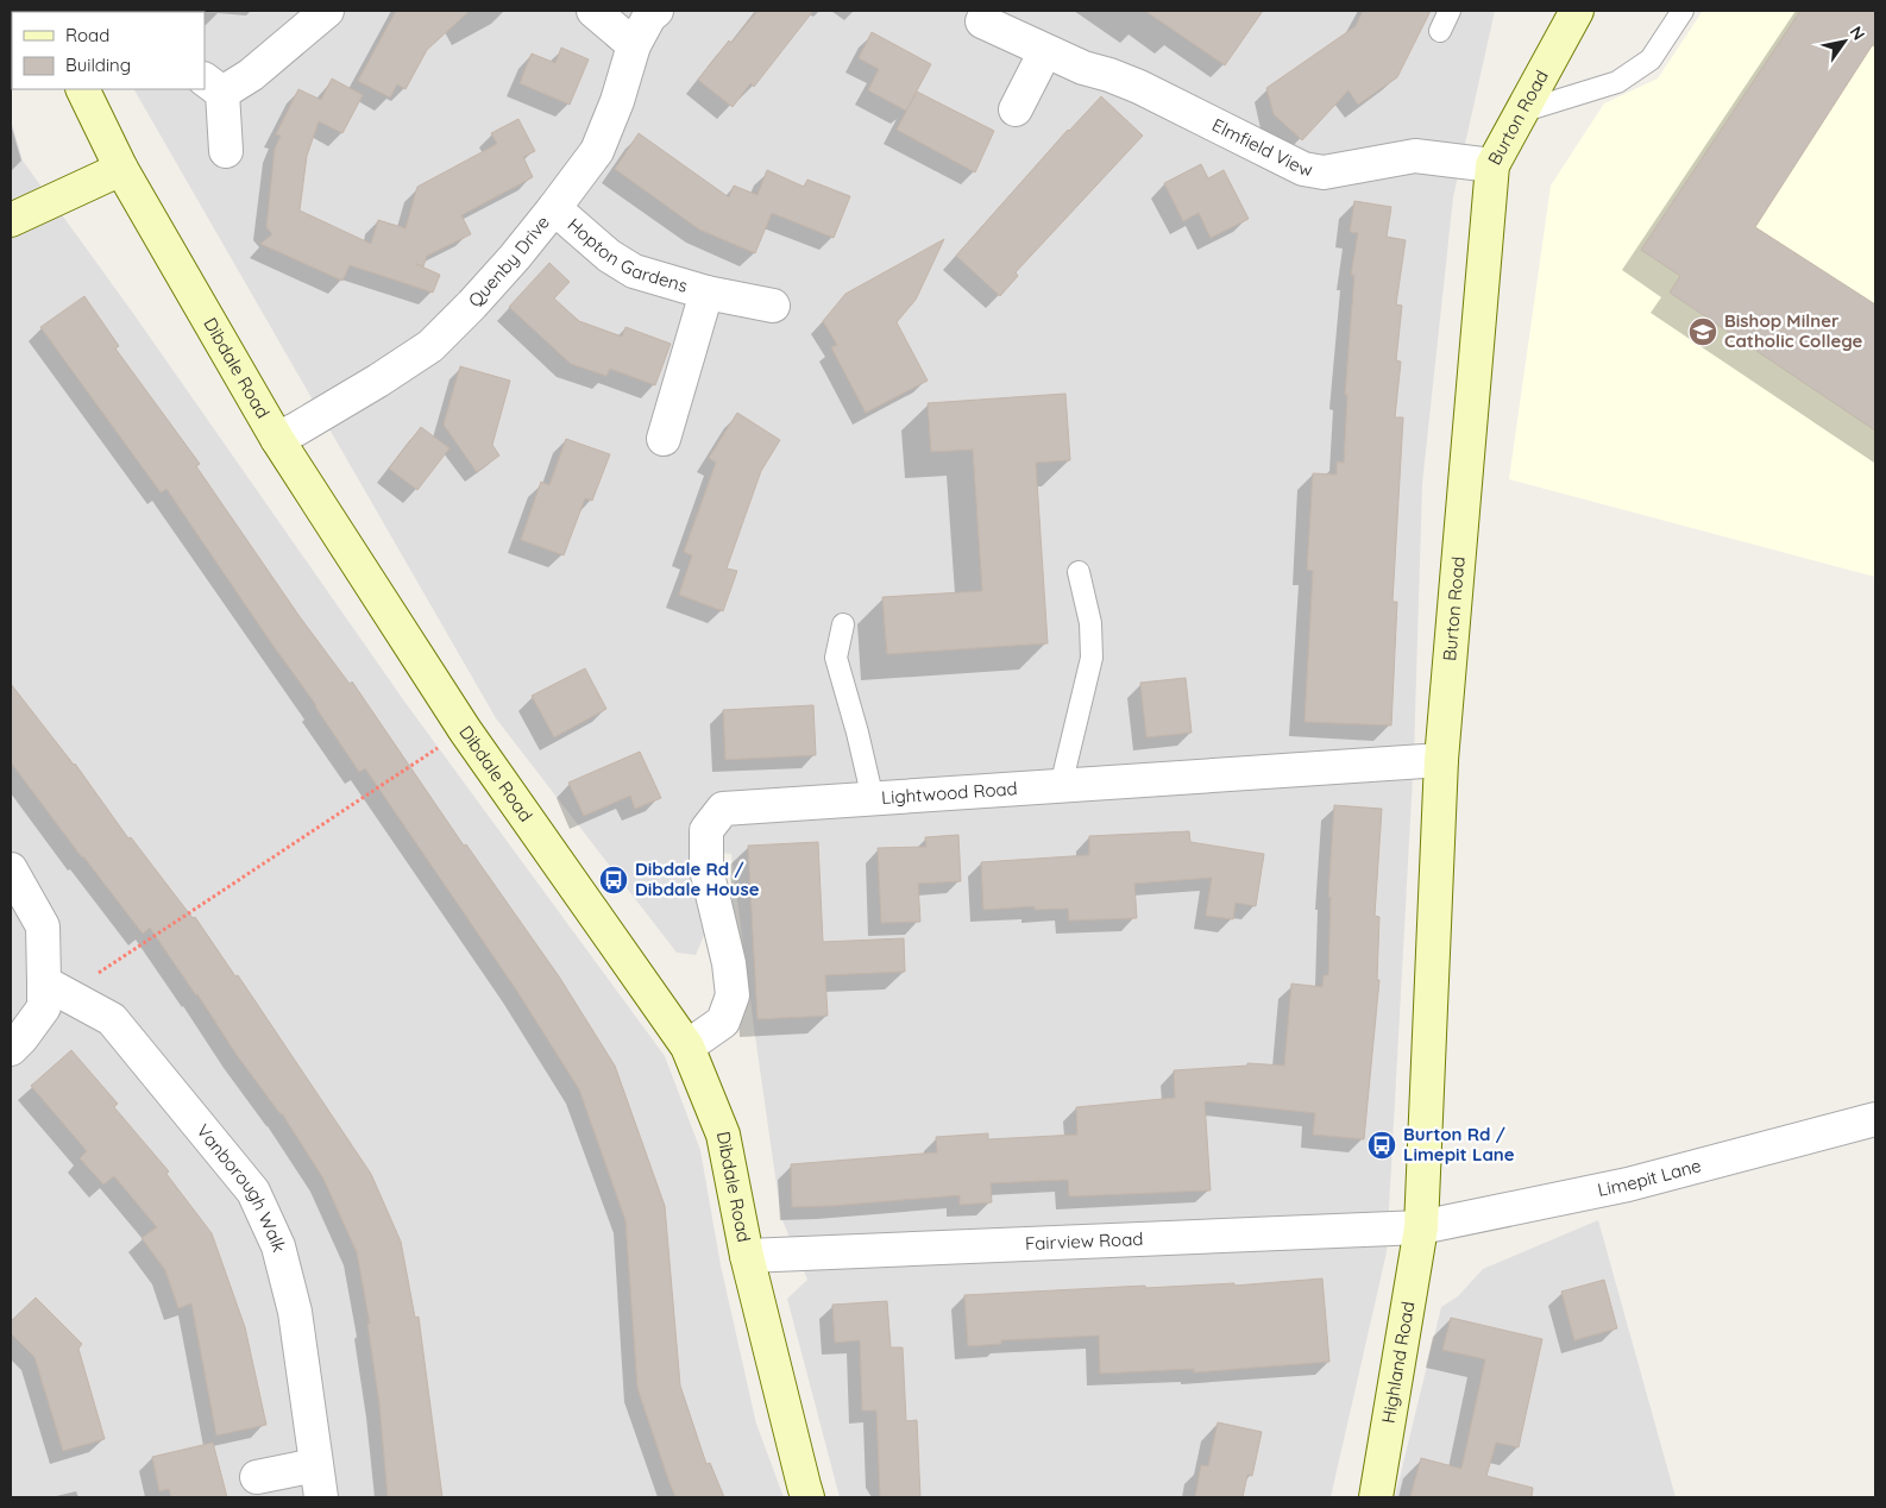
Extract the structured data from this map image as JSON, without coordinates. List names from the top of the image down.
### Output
{
  "streets": {
    "street": [
      "Burton Road",
      "Elmfield View",
      "Hopton Gardens",
      "Quenby Drive",
      "Dibdale Road",
      "Lightwood Road",
      "Limepit Lane",
      "Vanborough Walk",
      "Fairview Road",
      "Highland Road"
    ]
  },
  "crossings": [
    ["Burton Road", "Elmfield View"],
    ["Burton Road", "Lightwood Road"],
    ["Burton Road", "Limepit Lane"],
    ["Burton Road", "Fairview Road"],
    ["Burton Road", "Highland Road"],
    ["Hopton Gardens", "Quenby Drive"],
    ["Quenby Drive", "Dibdale Road"],
    ["Dibdale Road", "Lightwood Road"],
    ["Dibdale Road", "Fairview Road"],
    ["Limepit Lane", "Fairview Road"],
    ["Limepit Lane", "Highland Road"],
    ["Fairview Road", "Highland Road"]
  ],
  "places": {
    "school or university": ["Bishop Milner Catholic College"],
    "bus stop": ["Dibdale Rd / Dibdale House", "Burton Rd / Limepit Lane"]
  },
  "legend": ["Road", "Building"],
  "north": "top right"
}
